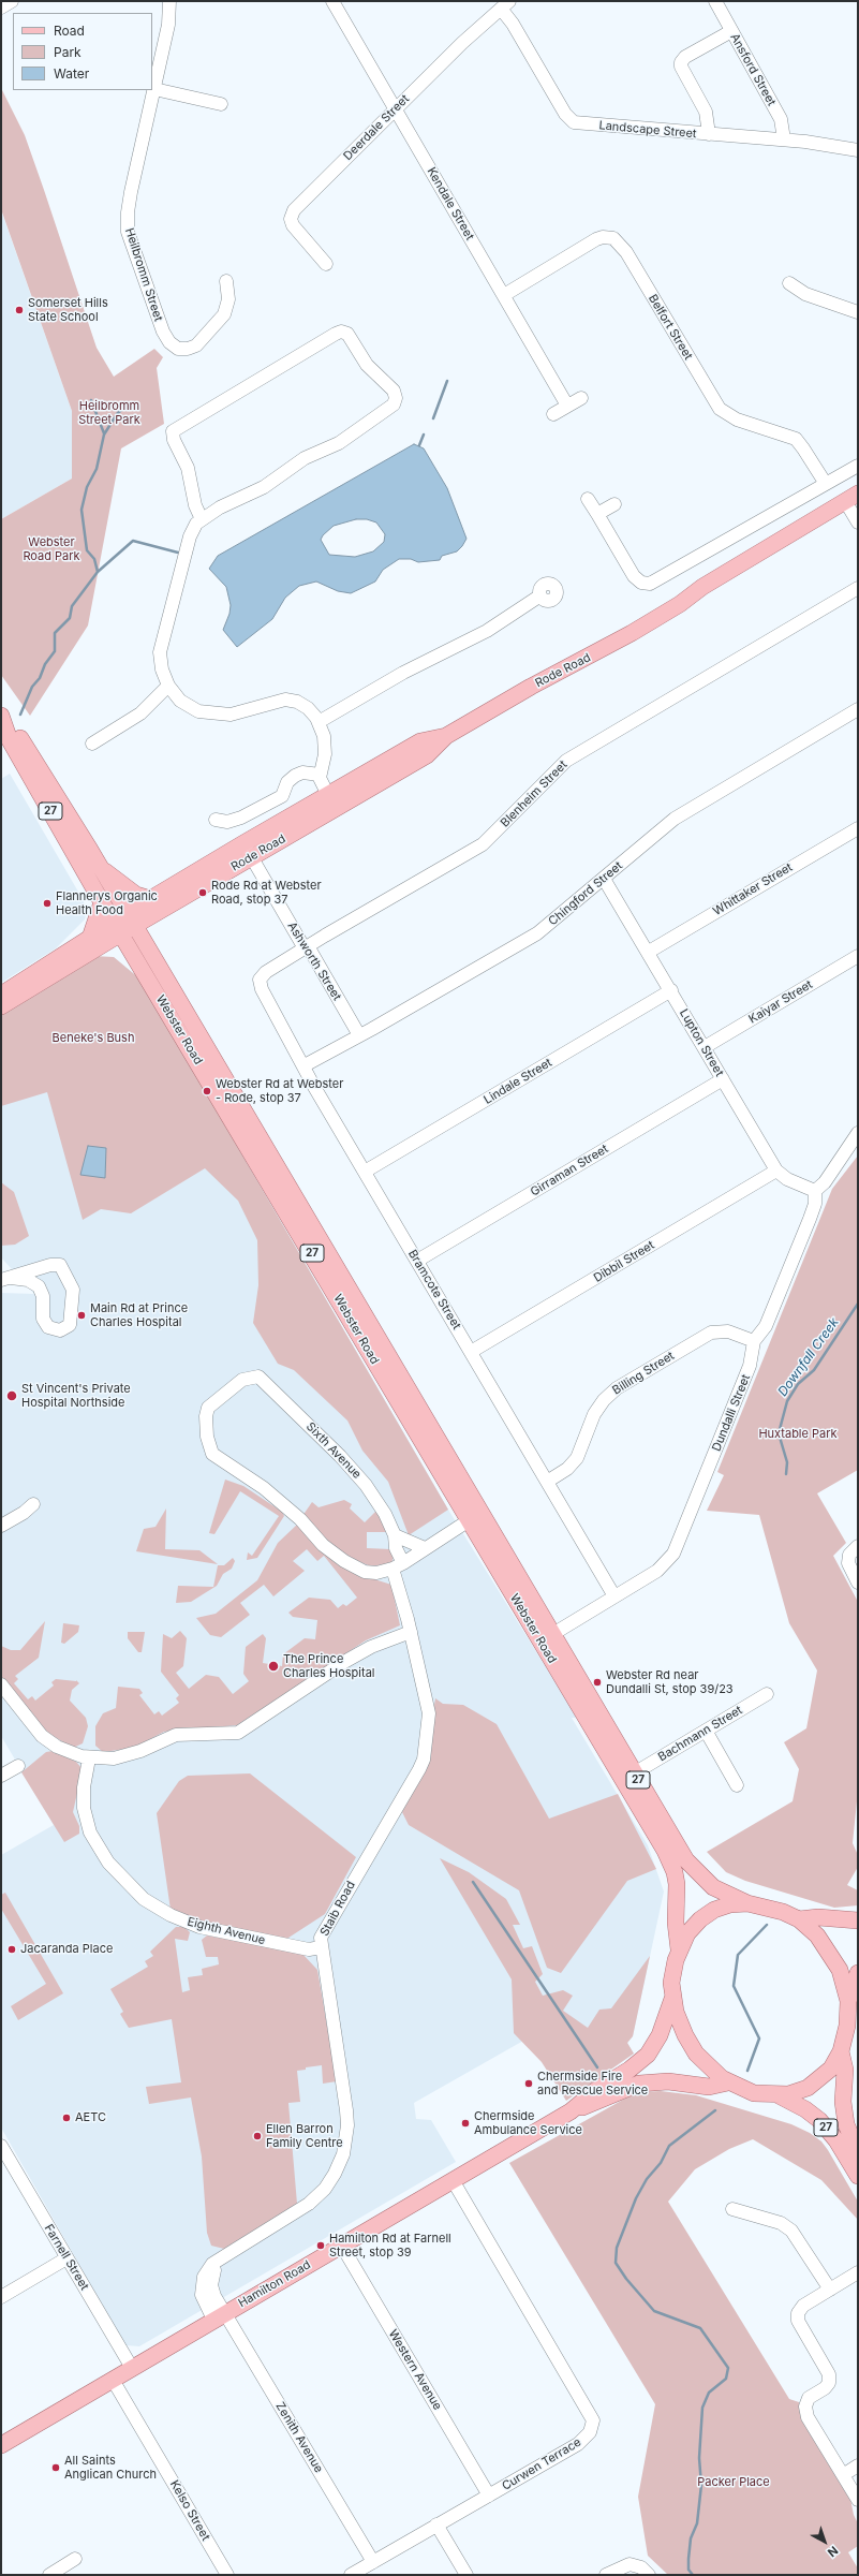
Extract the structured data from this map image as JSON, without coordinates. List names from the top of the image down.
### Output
{
  "streets": {
    "main road": [
      "Rode Road",
      "27",
      "Webster Road",
      "Hamilton Road"
    ],
    "street": [
      "Ansford Street",
      "Deerdale Street",
      "Landscape Street",
      "Kendale Street",
      "Heilbromm Street",
      "Belfort Street",
      "Blenheim Street",
      "Whittaker Street",
      "Chingford Street",
      "Ashworth Street",
      "Kaiyar Street",
      "Lupton Street",
      "Lindale Street",
      "Girraman Street",
      "Dibbil Street",
      "Bramcote Street",
      "Billing Street",
      "Dundalli Street",
      "Sixth Avenue",
      "Bachmann Street",
      "Staib Road",
      "Eighth Avenue",
      "Farnell Street",
      "Western Avenue",
      "Zenith Avenue",
      "Curwen Terrace",
      "Kelso Street"
    ]
  },
  "crossings": [
    ["Ansford Street", "Landscape Street"],
    ["Deerdale Street", "Landscape Street"],
    ["Deerdale Street", "Kendale Street"],
    ["Kendale Street", "Belfort Street"],
    ["Rode Road", "Ashworth Street"],
    ["Rode Road", "Webster Road"],
    ["Blenheim Street", "Ashworth Street"],
    ["Blenheim Street", "Bramcote Street"],
    ["27", "Webster Road"],
    ["27", "Hamilton Road"],
    ["Whittaker Street", "Lupton Street"],
    ["Chingford Street", "Ashworth Street"],
    ["Chingford Street", "Lupton Street"],
    ["Chingford Street", "Bramcote Street"],
    ["Kaiyar Street", "Lupton Street"],
    ["Webster Road", "Dundalli Street"],
    ["Webster Road", "Bachmann Street"],
    ["Lupton Street", "Lindale Street"],
    ["Lupton Street", "Girraman Street"],
    ["Lupton Street", "Dibbil Street"],
    ["Lupton Street", "Dundalli Street"],
    ["Lindale Street", "Bramcote Street"],
    ["Girraman Street", "Bramcote Street"],
    ["Dibbil Street", "Bramcote Street"],
    ["Bramcote Street", "Billing Street"],
    ["Bramcote Street", "Dundalli Street"],
    ["Billing Street", "Dundalli Street"],
    ["Sixth Avenue", "Staib Road"],
    ["Staib Road", "Eighth Avenue"],
    ["Staib Road", "Hamilton Road"],
    ["Staib Road", "Zenith Avenue"],
    ["Farnell Street", "Hamilton Road"],
    ["Hamilton Road", "Western Avenue"],
    ["Hamilton Road", "Zenith Avenue"],
    ["Hamilton Road", "Curwen Terrace"],
    ["Hamilton Road", "Kelso Street"],
    ["Western Avenue", "Curwen Terrace"],
    ["Zenith Avenue", "Curwen Terrace"]
  ],
  "water": ["Downfall Creek"],
  "parks": [
    "Heilbromm Street Park",
    "Webster Road Park",
    "Beneke's Bush",
    "Huxtable Park",
    "Packer Place"
  ],
  "places": [
    "Somerset Hills State School",
    "Rode Rd at Webster Road, stop 37",
    "Flannerys Organic Health Food",
    "Webster Rd at Webster - Rode, stop 37",
    "Main Rd at Prince Charles Hospital",
    "St Vincent's Private Hospital Northside",
    "The Prince Charles Hospital",
    "Webster Rd near Dundalli St, stop 39/23",
    "Jacaranda Place",
    "Chermside Fire and Rescue Service",
    "AETC",
    "Chermside Ambulance Service",
    "Ellen Barron Family Centre",
    "Hamilton Rd at Farnell Street, stop 39",
    "All Saints Anglican Church"
  ],
  "legend": ["Road", "Park", "Water"],
  "north": "bottom right"
}
